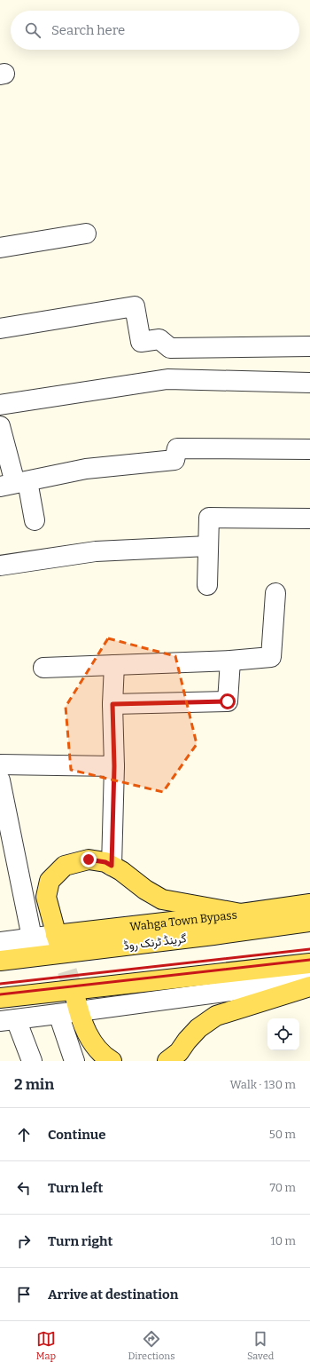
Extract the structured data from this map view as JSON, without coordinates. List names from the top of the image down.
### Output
{
  "streets": {
    "main road": ["Wahga Town Bypass", "گرینڈ ٹرنک روڈ"]
  },
  "page": {
    "search": "Search here",
    "heading": ["2 min", "Walk · 130 m"],
    "list": [
      ["Continue", "50 m"],
      ["Turn left", "70 m"],
      ["Turn right", "10 m"],
      "Arrive at destination"
    ],
    "nav": ["Map", "Directions", "Saved"]
  }
}
